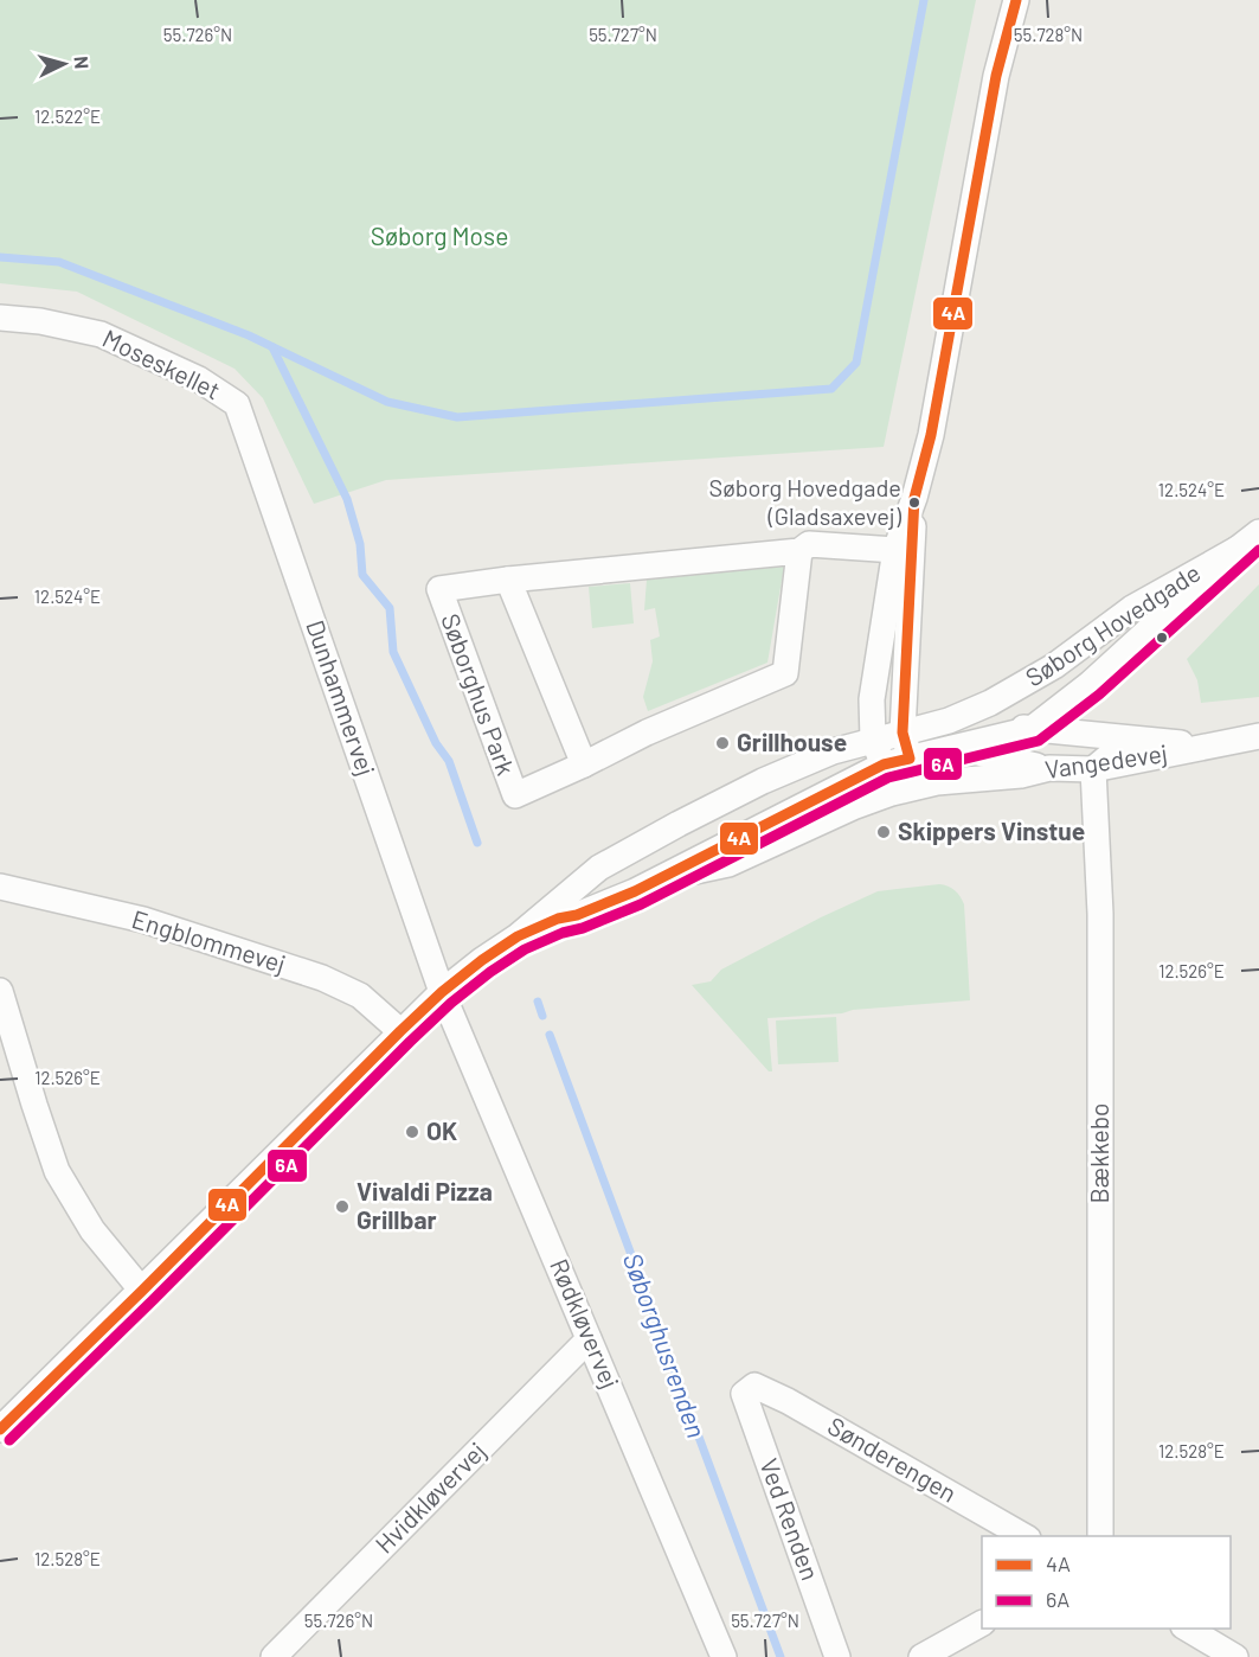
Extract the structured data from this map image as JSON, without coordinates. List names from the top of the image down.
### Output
{
  "streets": {
    "street": [
      "Moseskellet",
      "Søborg Hovedgade",
      "Søborghus Park",
      "Dunhammervej",
      "Vangedevej",
      "Engblommevej",
      "Bækkebo",
      "Rødkløvervej",
      "Sønderengen",
      "Hvidkløvervej",
      "Ved Renden"
    ]
  },
  "crossings": [
    ["Moseskellet", "Dunhammervej"],
    ["Søborg Hovedgade", "Vangedevej"],
    ["Dunhammervej", "Rødkløvervej"],
    ["Vangedevej", "Bækkebo"],
    ["Rødkløvervej", "Hvidkløvervej"],
    ["Sønderengen", "Ved Renden"]
  ],
  "water": ["Søborghusrenden"],
  "parks": ["Søborg Mose"],
  "places": [
    "Søborg Hovedgade (Gladsaxevej)",
    "Grillhouse",
    "Skippers Vinstue",
    "OK",
    "Vivaldi Pizza Grillbar"
  ],
  "lines": ["transit line 4A", "transit line 6A"],
  "legend": ["4A", "6A"],
  "north": "right",
  "coordinates": [
    "55.726°N",
    "55.727°N",
    "55.728°N",
    "12.522°E",
    "12.524°E",
    "12.526°E",
    "12.528°E"
  ]
}
